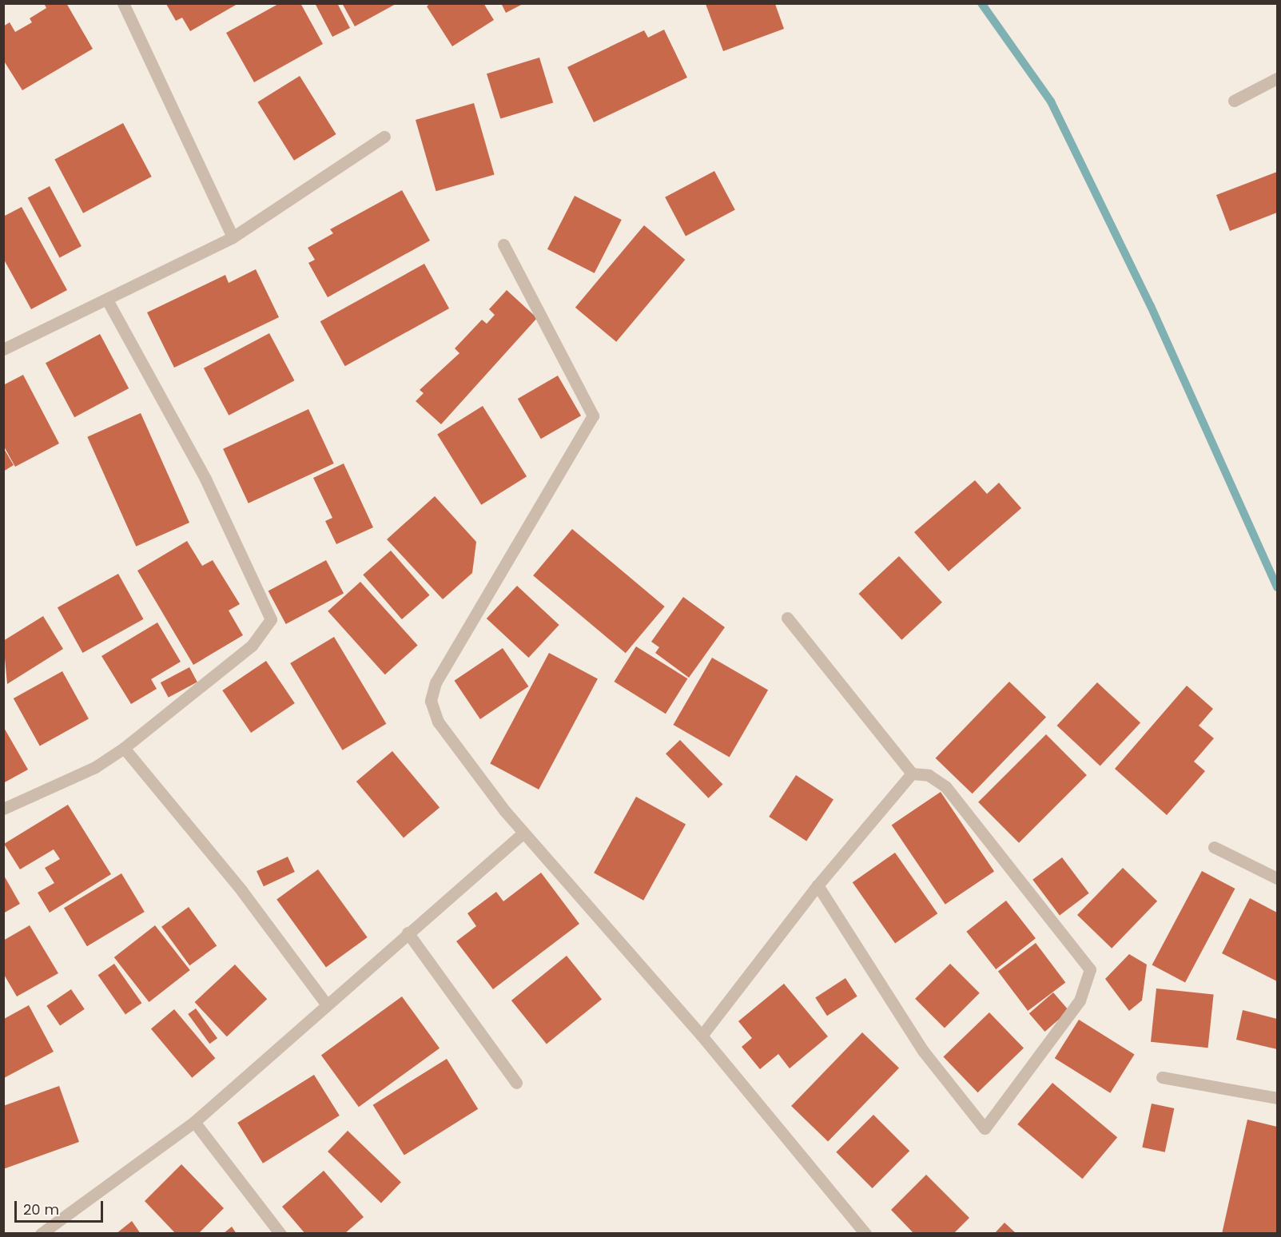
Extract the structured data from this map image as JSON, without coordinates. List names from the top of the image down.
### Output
{
  "scale_bar": "20 m"
}
